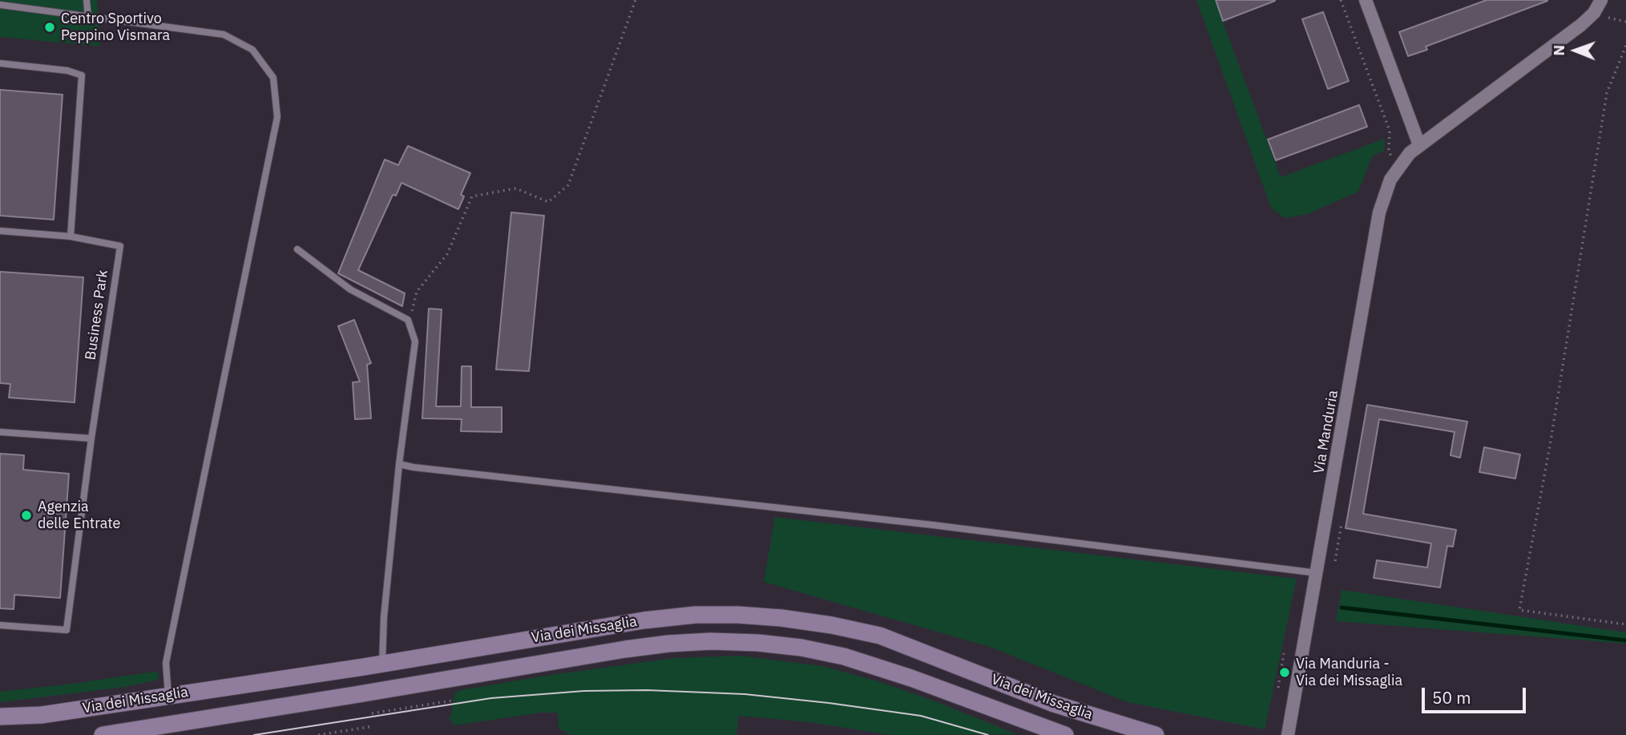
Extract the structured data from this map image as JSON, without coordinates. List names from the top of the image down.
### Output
{
  "streets": {
    "main road": ["Via dei Missaglia"],
    "street": ["Via Manduria"],
    "lane": ["Business Park"]
  },
  "places": ["Centro Sportivo Peppino Vismara", "Agenzia delle Entrate", "Via Manduria - Via dei Missaglia"],
  "scale_bar": "50 m",
  "north": "left"
}
